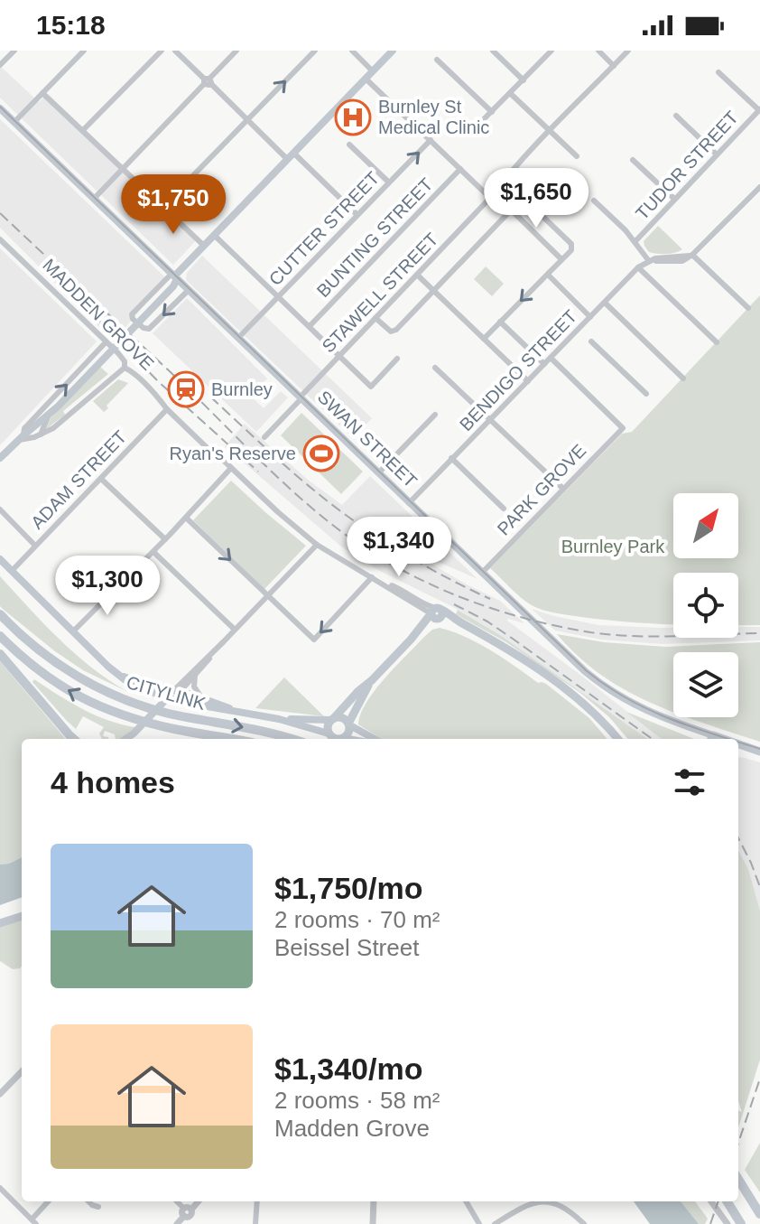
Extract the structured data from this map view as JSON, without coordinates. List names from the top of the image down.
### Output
{
  "streets": {
    "highway": ["CITYLINK"],
    "main road": ["MADDEN GROVE", "SWAN STREET"],
    "street": [
      "TUDOR STREET",
      "CUTTER STREET",
      "BUNTING STREET",
      "STAWELL STREET",
      "BENDIGO STREET",
      "ADAM STREET",
      "PARK GROVE"
    ]
  },
  "crossings": [
    ["CUTTER STREET", "SWAN STREET"],
    ["STAWELL STREET", "SWAN STREET"],
    ["MADDEN GROVE", "ADAM STREET"],
    ["BENDIGO STREET", "SWAN STREET"],
    ["BENDIGO STREET", "PARK GROVE"],
    ["SWAN STREET", "PARK GROVE"]
  ],
  "parks": ["Burnley Park"],
  "places": {
    "hospital": ["Burnley St Medical Clinic"],
    "station": ["Burnley"],
    "sports": ["Ryan's Reserve"]
  },
  "north": "top right",
  "page": {
    "status": "15:18",
    "price": [
      "$1,650",
      "$1,750",
      "$1,340",
      "$1,300"
    ],
    "heading": "4 homes",
    "list": [
      {
        "name": "$1,750/mo",
        "note": "2 rooms · 70 m² · Beissel Street"
      },
      {
        "name": "$1,340/mo",
        "note": "2 rooms · 58 m² · Madden Grove"
      }
    ]
  }
}
